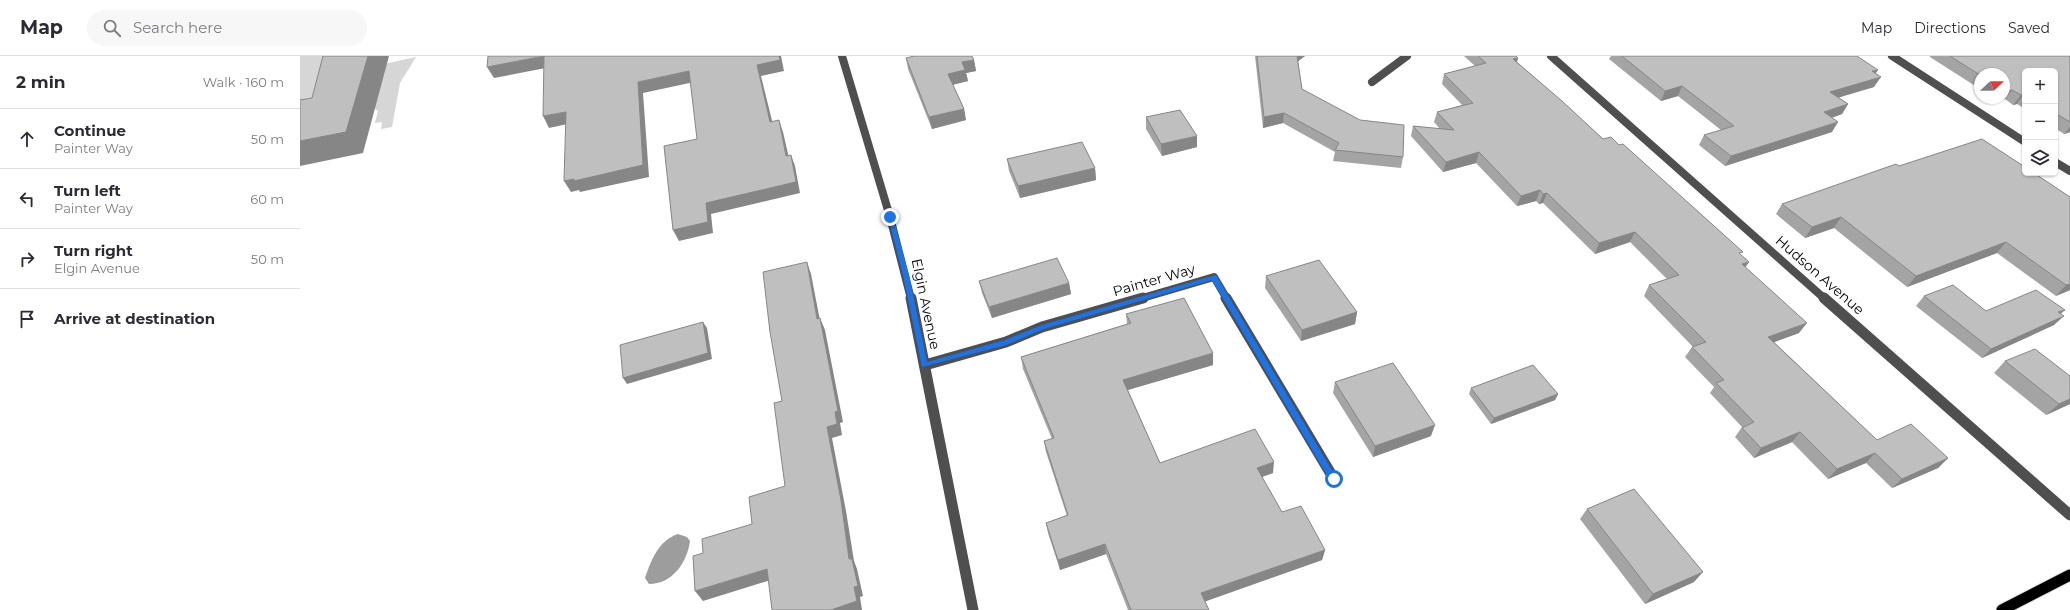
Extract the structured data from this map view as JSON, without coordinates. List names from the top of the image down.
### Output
{
  "streets": {
    "street": ["Hudson Avenue", "Painter Way", "Elgin Avenue"]
  },
  "crossings": [
    ["Painter Way", "Elgin Avenue"]
  ],
  "north": "right",
  "page": {
    "header": "Map",
    "search": "Search here",
    "nav": ["Map", "Directions", "Saved"],
    "heading": ["2 min", "Walk · 160 m"],
    "map_buttons": ["+", "−"],
    "list": [
      ["Continue", "Painter Way", "50 m"],
      ["Turn left", "Painter Way", "60 m"],
      ["Turn right", "Elgin Avenue", "50 m"],
      "Arrive at destination"
    ]
  }
}
